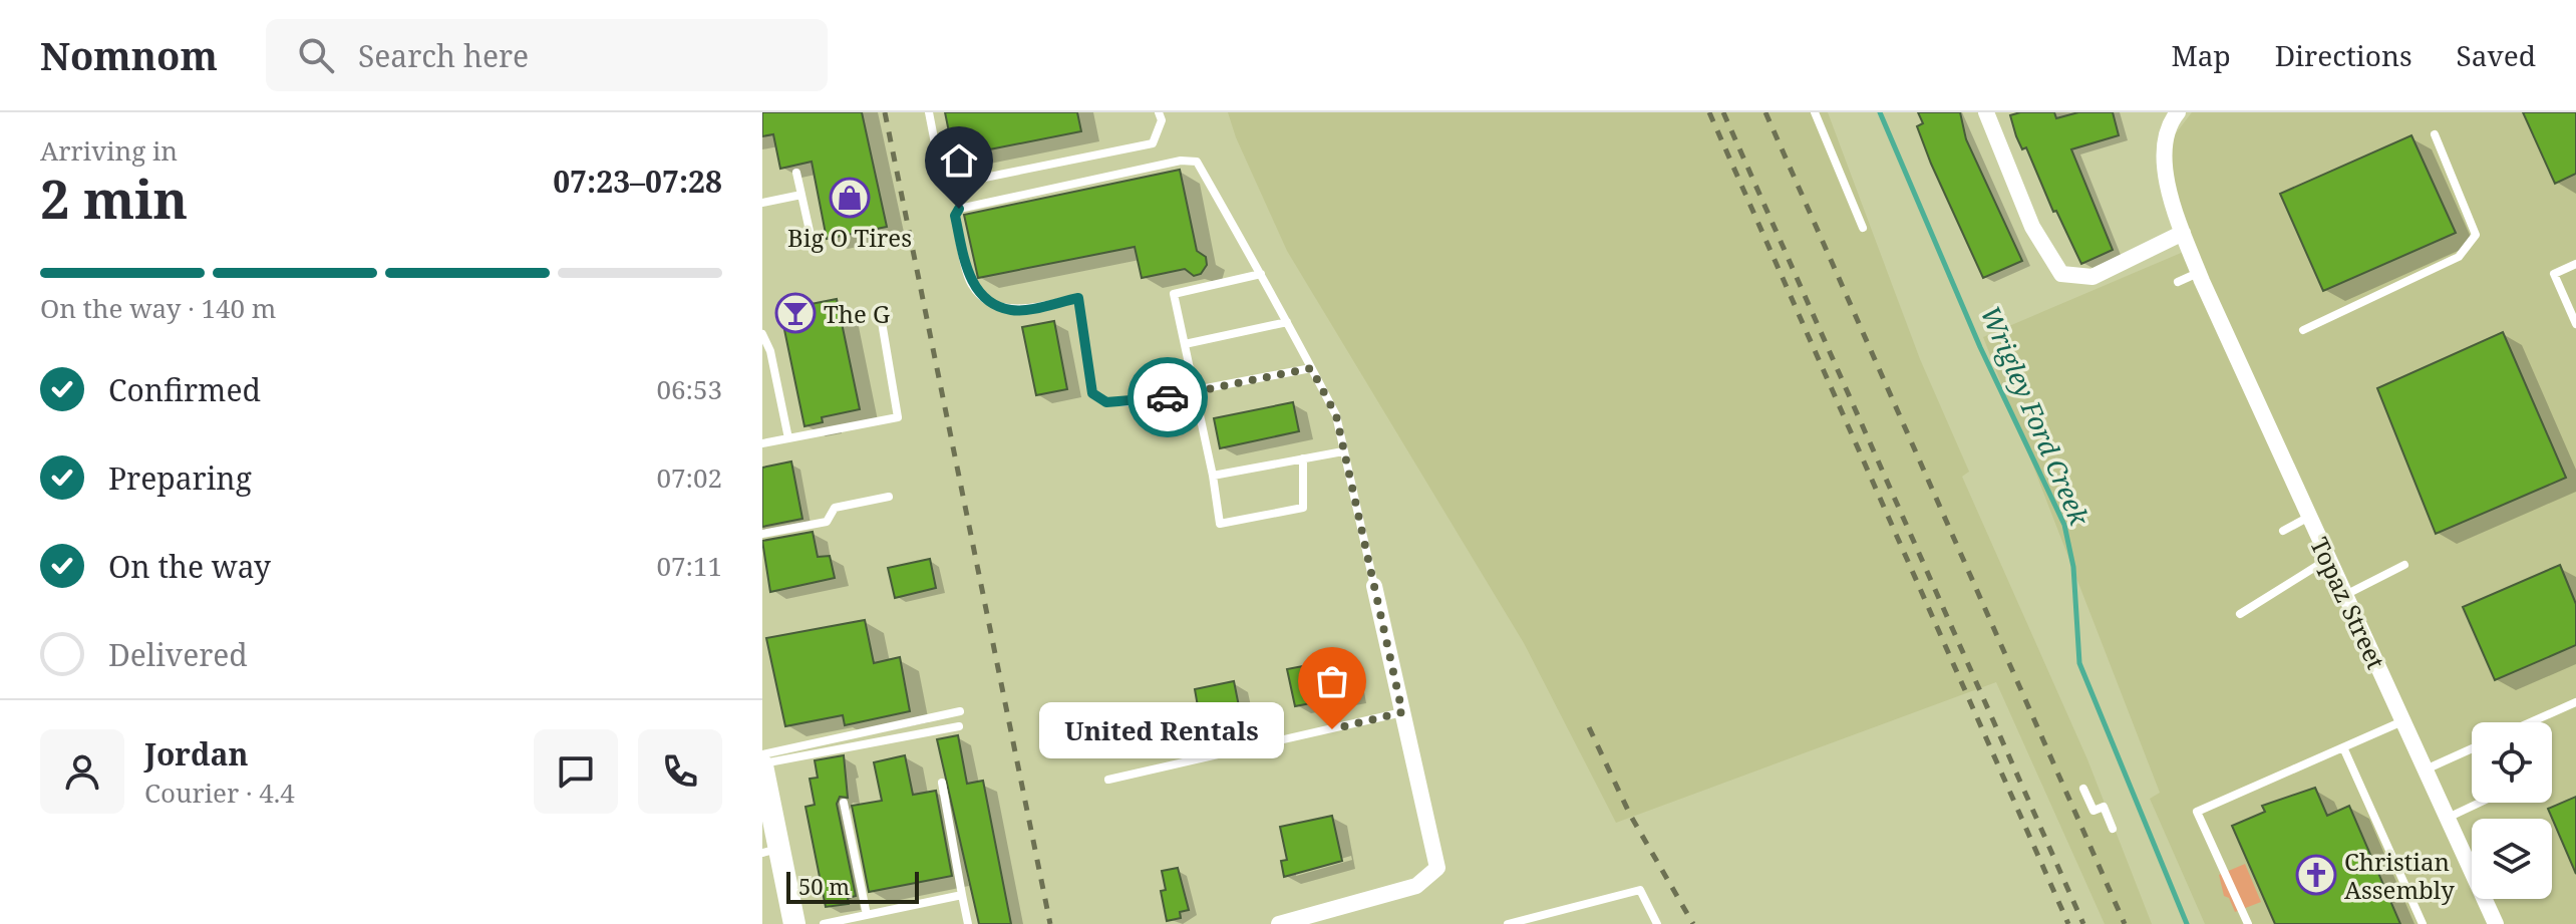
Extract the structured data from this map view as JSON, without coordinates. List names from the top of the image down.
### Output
{
  "streets": {
    "street": ["Topaz Street"]
  },
  "water": ["Wrigley Ford Creek"],
  "places": {
    "shop": ["Big O Tires"],
    "bar": ["The G"],
    "other": ["United Rentals"],
    "church": ["Christian Assembly"]
  },
  "scale_bar": "50 m",
  "page": {
    "header": "Nomnom",
    "search": "Search here",
    "nav": ["Map", "Directions", "Saved"],
    "heading": ["2 min", "Arriving in", "07:23–07:28"],
    "panel": ["Jordan", "Courier · 4.4"],
    "bar": "On the way · 140 m",
    "list": [
      ["Confirmed", "06:53"],
      ["Preparing", "07:02"],
      ["On the way", "07:11"],
      "Delivered"
    ],
    "bubble": "United Rentals",
    "scale": "50 m"
  }
}
